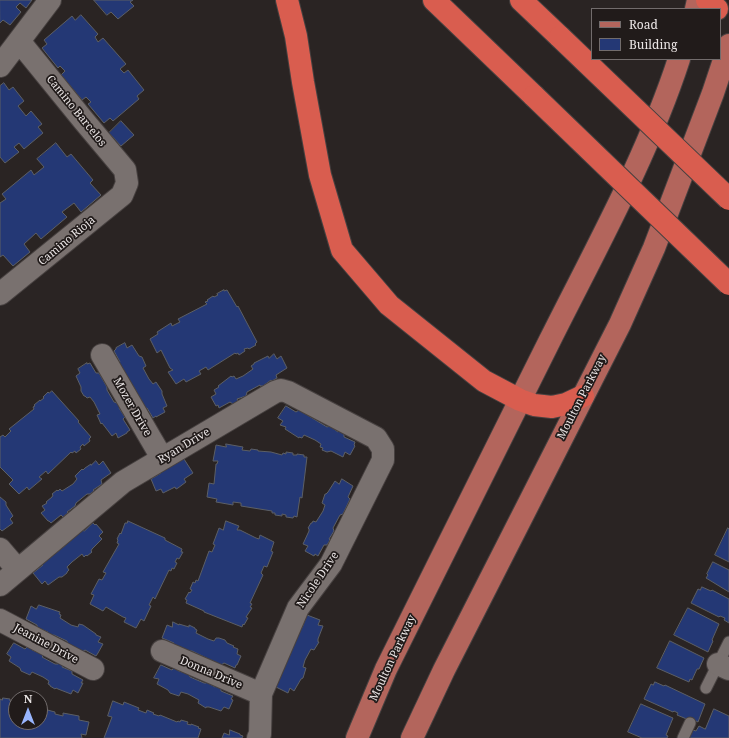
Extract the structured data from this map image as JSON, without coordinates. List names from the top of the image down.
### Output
{
  "streets": {
    "main road": ["Moulton Parkway"],
    "street": [
      "Camino Barcelos",
      "Camino Rioja",
      "Mozer Drive",
      "Ryan Drive",
      "Nicole Drive",
      "Jeanine Drive",
      "Donna Drive"
    ]
  },
  "crossings": [
    ["Camino Barcelos", "Camino Rioja"],
    ["Mozer Drive", "Ryan Drive"],
    ["Ryan Drive", "Nicole Drive"],
    ["Nicole Drive", "Donna Drive"]
  ],
  "legend": ["Road", "Building"],
  "north": "top"
}
